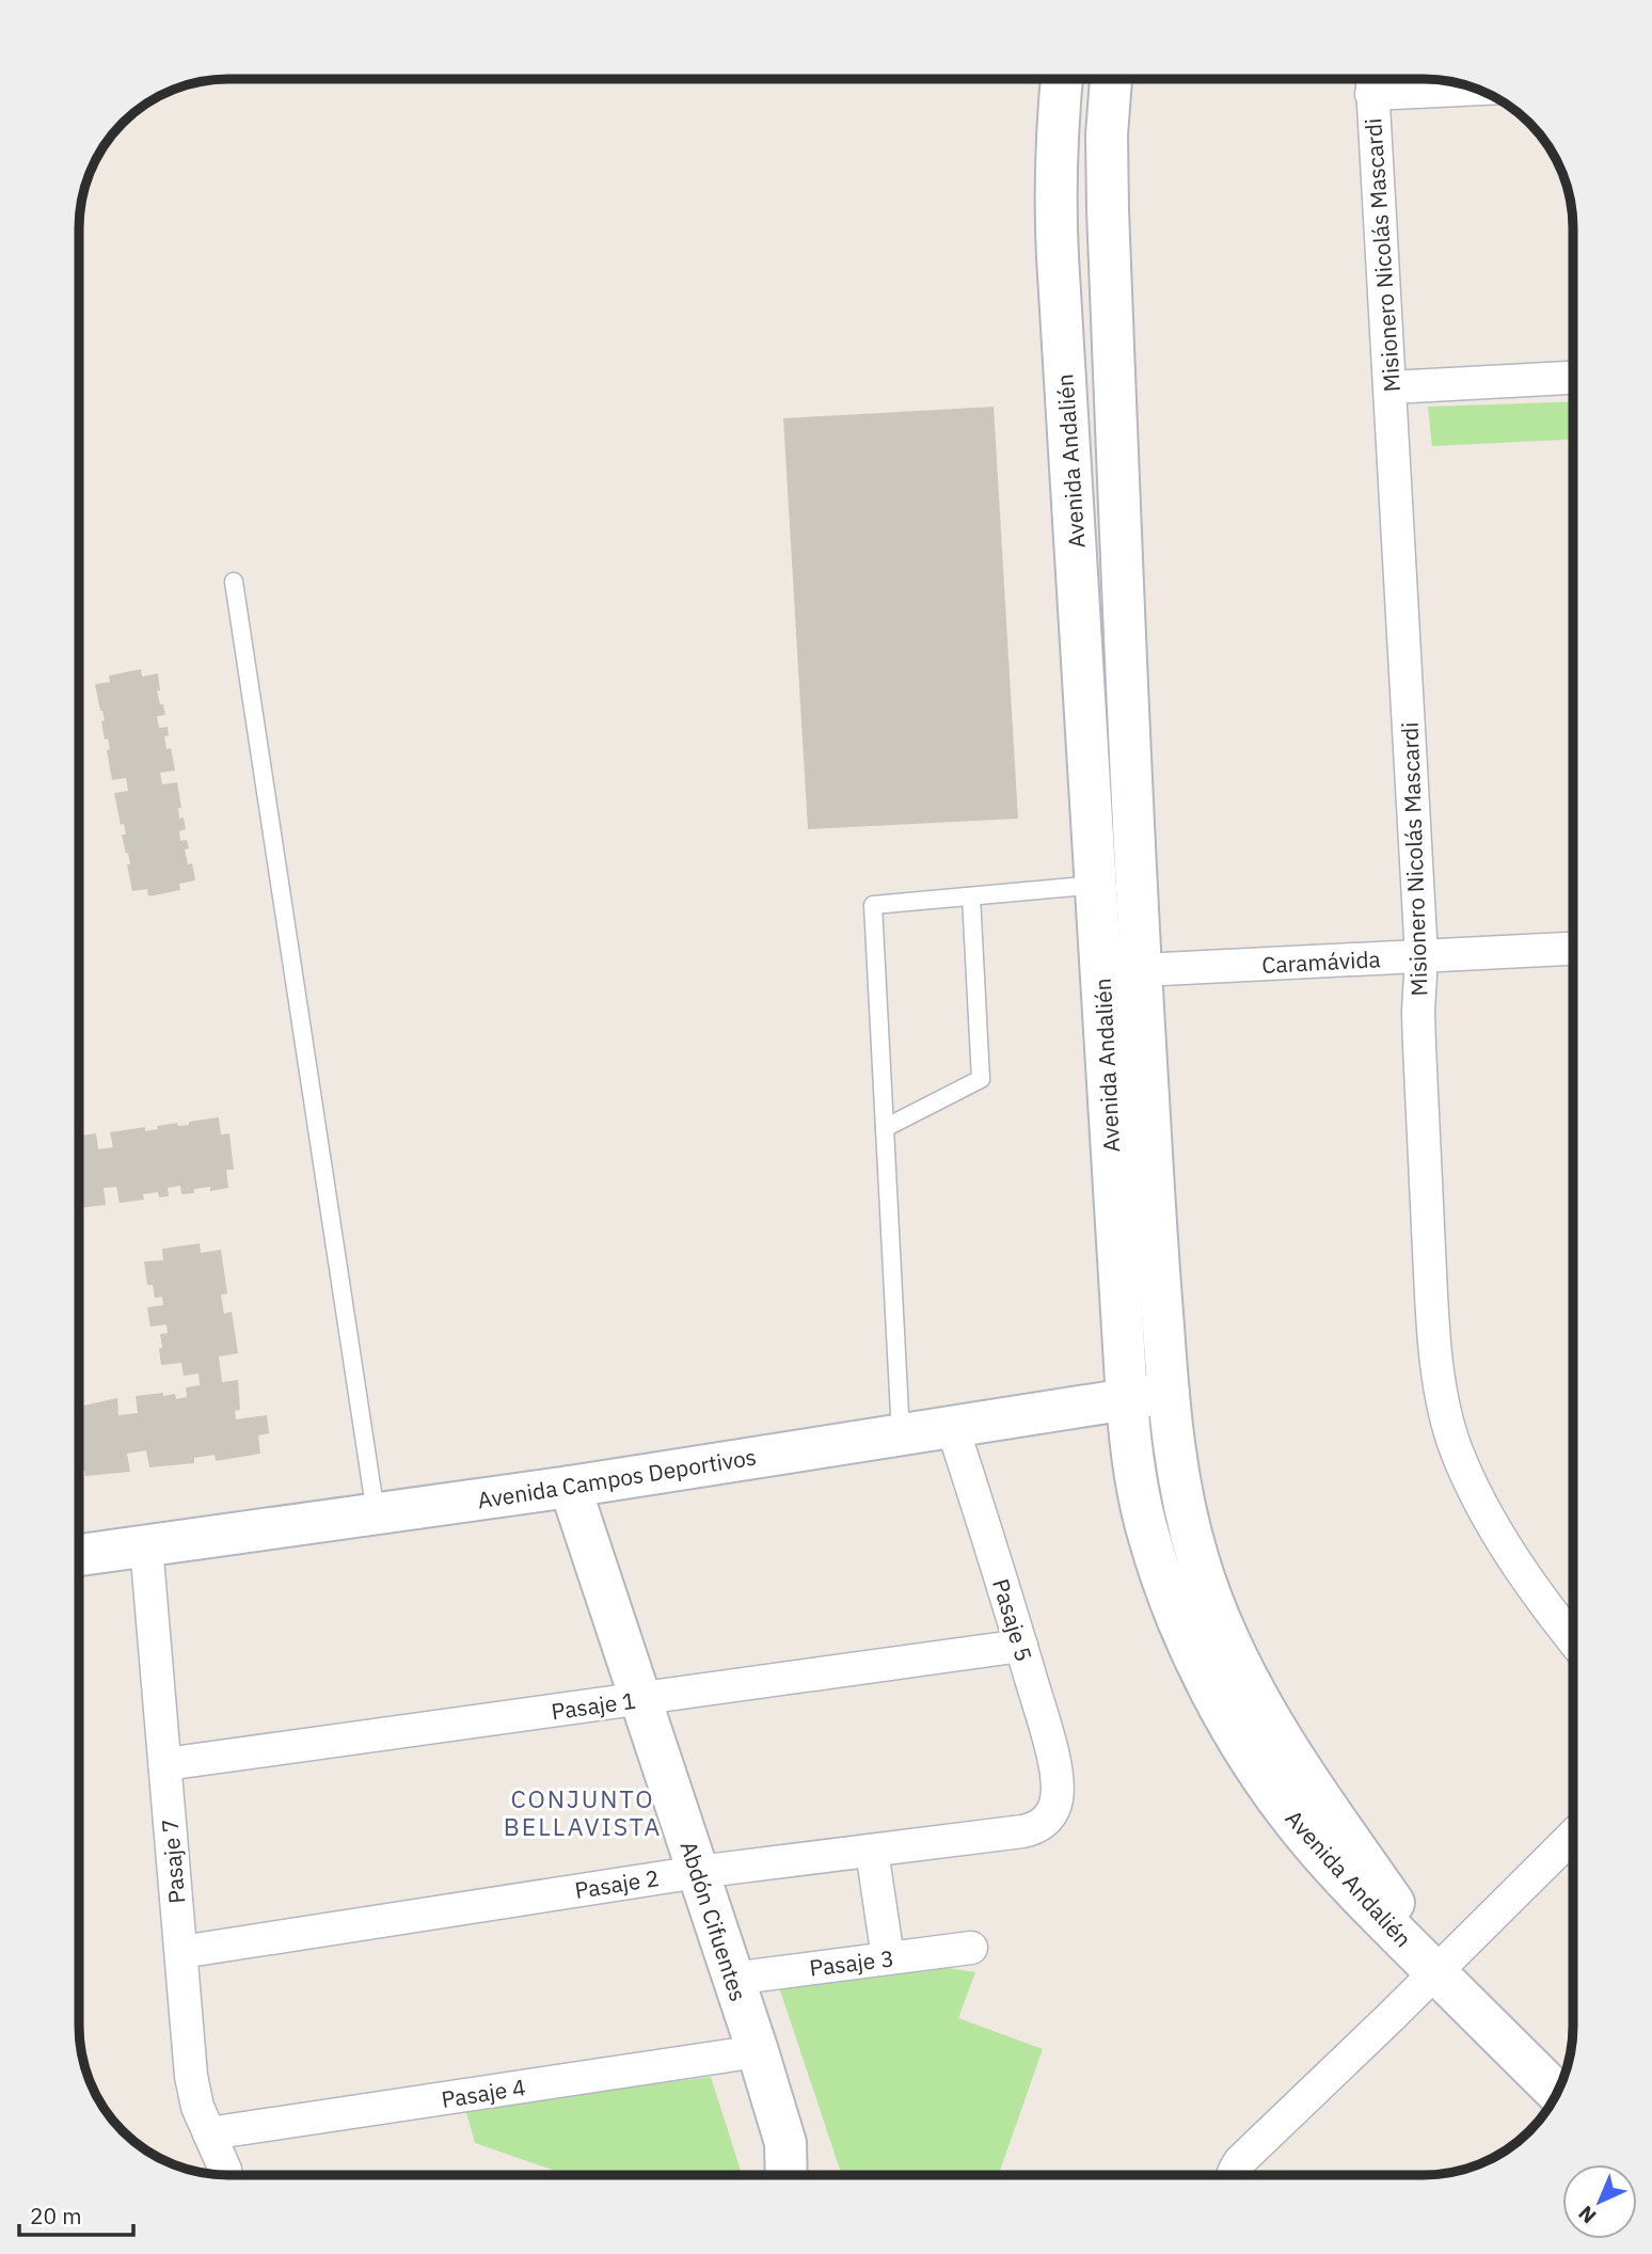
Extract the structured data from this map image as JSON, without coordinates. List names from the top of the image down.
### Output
{
  "streets": {
    "main road": ["Avenida Andalién", "Avenida Campos Deportivos", "Abdón Cifuentes"],
    "street": [
      "Misionero Nicolás Mascardi",
      "Caramávida",
      "Pasaje 5",
      "Pasaje 1",
      "Pasaje 7",
      "Pasaje 2",
      "Pasaje 3",
      "Pasaje 4"
    ]
  },
  "crossings": [
    ["Misionero Nicolás Mascardi", "Caramávida"],
    ["Avenida Andalién", "Caramávida"],
    ["Avenida Andalién", "Avenida Campos Deportivos"],
    ["Avenida Campos Deportivos", "Pasaje 5"],
    ["Avenida Campos Deportivos", "Pasaje 7"],
    ["Avenida Campos Deportivos", "Abdón Cifuentes"],
    ["Pasaje 5", "Pasaje 1"],
    ["Pasaje 5", "Pasaje 2"],
    ["Pasaje 1", "Pasaje 7"],
    ["Pasaje 1", "Abdón Cifuentes"],
    ["Pasaje 7", "Pasaje 2"],
    ["Pasaje 7", "Pasaje 4"],
    ["Pasaje 2", "Abdón Cifuentes"],
    ["Abdón Cifuentes", "Pasaje 3"],
    ["Abdón Cifuentes", "Pasaje 4"]
  ],
  "districts": ["CONJUNTO BELLAVISTA"],
  "scale_bar": "20 m",
  "north": "bottom left"
}
